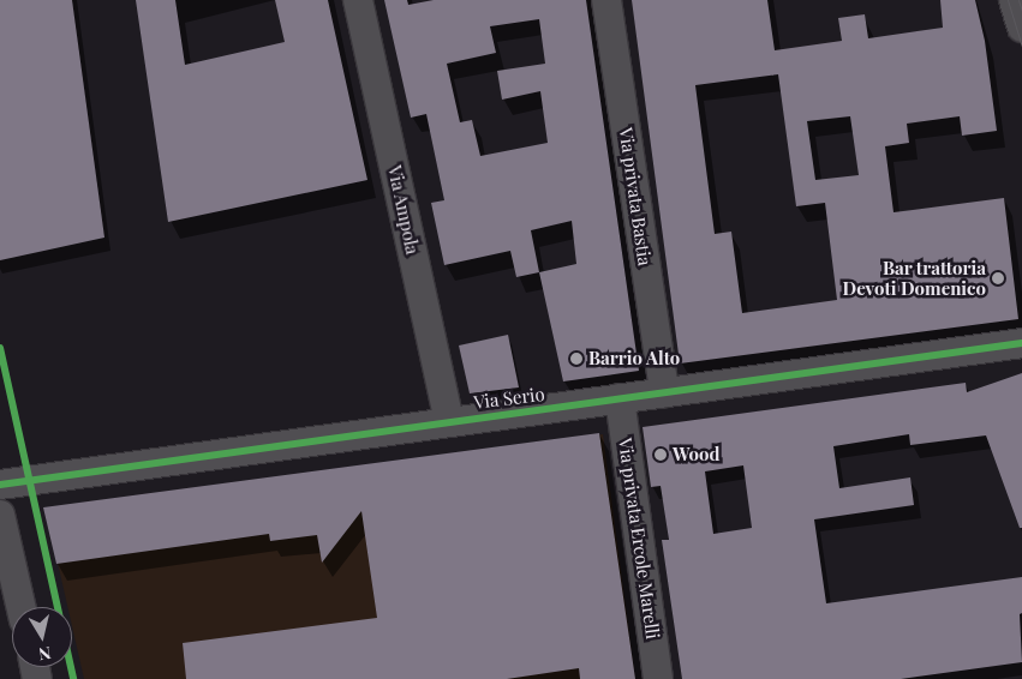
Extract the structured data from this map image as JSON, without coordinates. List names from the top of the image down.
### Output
{
  "streets": {
    "street": [
      "Via privata Bastia",
      "Via Ampola",
      "Via Serio",
      "Via privata Ercole Marelli"
    ]
  },
  "crossings": [
    ["Via privata Bastia", "Via Serio"],
    ["Via Ampola", "Via Serio"],
    ["Via Serio", "Via privata Ercole Marelli"]
  ],
  "places": ["Bar trattoria Devoti Domenico", "Barrio Alto", "Wood"],
  "north": "bottom"
}
